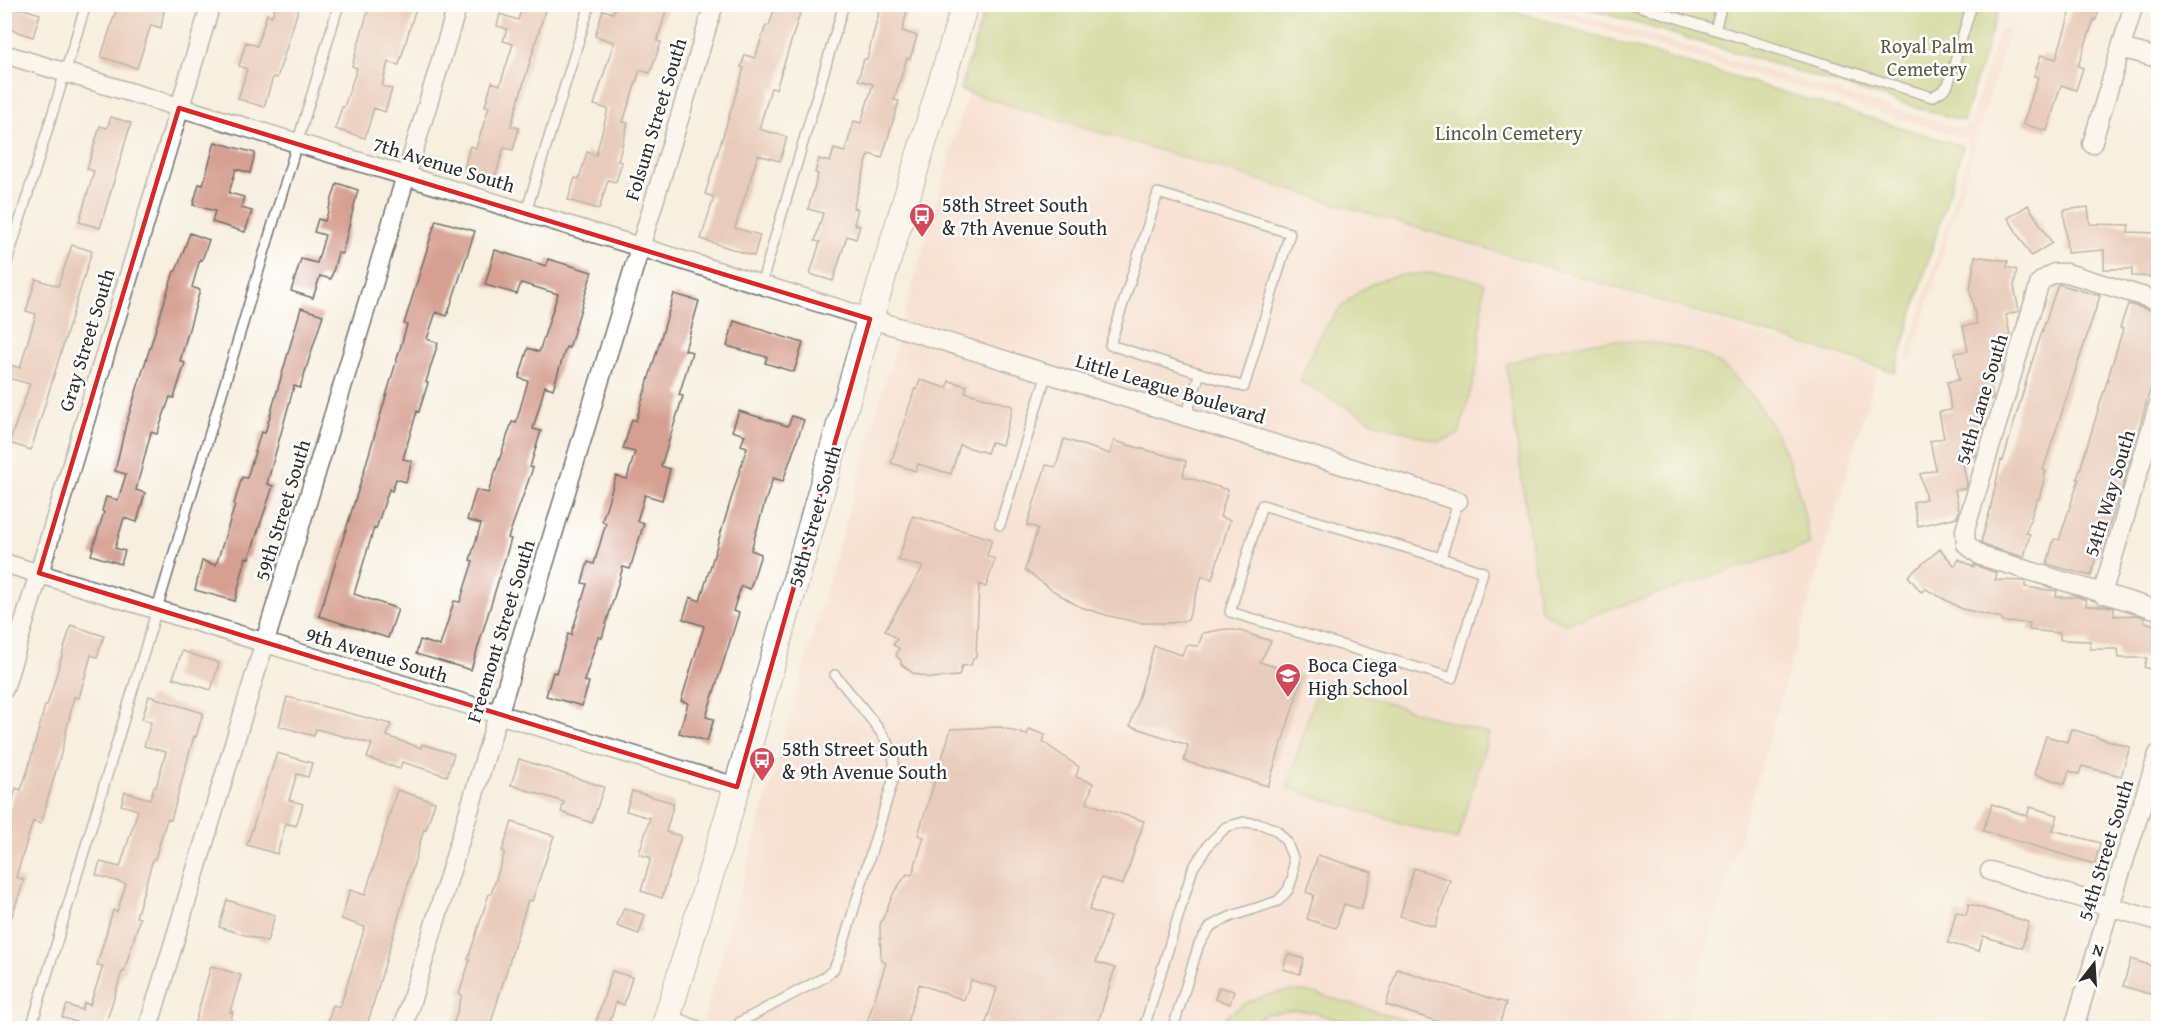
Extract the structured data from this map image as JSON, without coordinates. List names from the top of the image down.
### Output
{
  "streets": {
    "street": [
      "Folsum Street South",
      "7th Avenue South",
      "Gray Street South",
      "Little League Boulevard",
      "54th Lane South",
      "54th Way South",
      "59th Street South",
      "58th Street South",
      "Freemont Street South",
      "9th Avenue South",
      "54th Street South"
    ]
  },
  "crossings": [
    ["Folsum Street South", "7th Avenue South"],
    ["Folsum Street South", "Freemont Street South"],
    ["7th Avenue South", "Gray Street South"],
    ["7th Avenue South", "Little League Boulevard"],
    ["7th Avenue South", "59th Street South"],
    ["7th Avenue South", "58th Street South"],
    ["7th Avenue South", "Freemont Street South"],
    ["Gray Street South", "9th Avenue South"],
    ["Little League Boulevard", "58th Street South"],
    ["54th Lane South", "54th Way South"],
    ["59th Street South", "9th Avenue South"],
    ["58th Street South", "9th Avenue South"],
    ["Freemont Street South", "9th Avenue South"]
  ],
  "parks": ["Royal Palm Cemetery", "Lincoln Cemetery"],
  "places": {
    "bus stop": ["58th Street South & 7th Avenue South", "58th Street South & 9th Avenue South"],
    "school or university": ["Boca Ciega High School"]
  },
  "north": "top"
}
